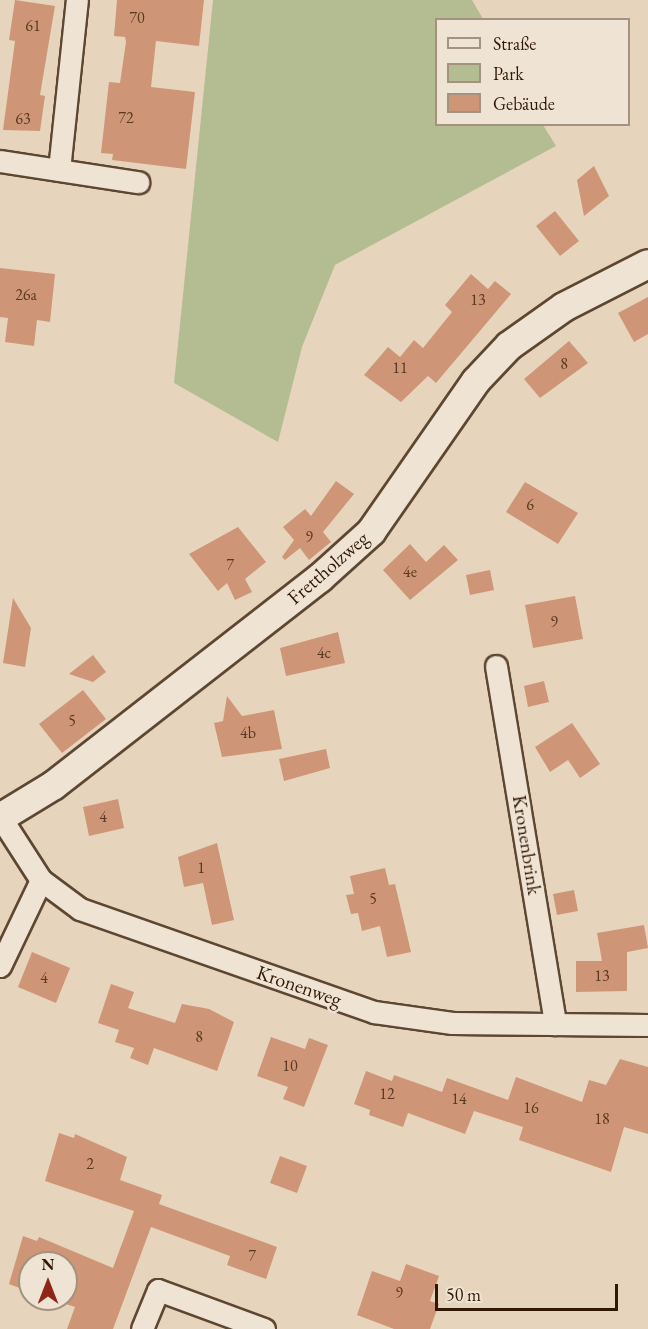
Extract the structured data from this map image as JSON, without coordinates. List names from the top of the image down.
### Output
{
  "streets": {
    "street": ["Frettholzweg", "Kronenbrink", "Kronenweg"]
  },
  "crossings": [
    ["Frettholzweg", "Kronenweg"],
    ["Kronenbrink", "Kronenweg"]
  ],
  "house_numbers": [
    "70",
    "61",
    "72",
    "63",
    "26a",
    "13",
    "8",
    "11",
    "6",
    "9",
    "7",
    "4e",
    "9",
    "4c",
    "5",
    "4b",
    "4",
    "1",
    "5",
    "13",
    "4",
    "8",
    "10",
    "12",
    "14",
    "16",
    "18",
    "2",
    "7",
    "9"
  ],
  "legend": ["Straße", "Park", "Gebäude"],
  "scale_bar": "50 m",
  "north": "top"
}
